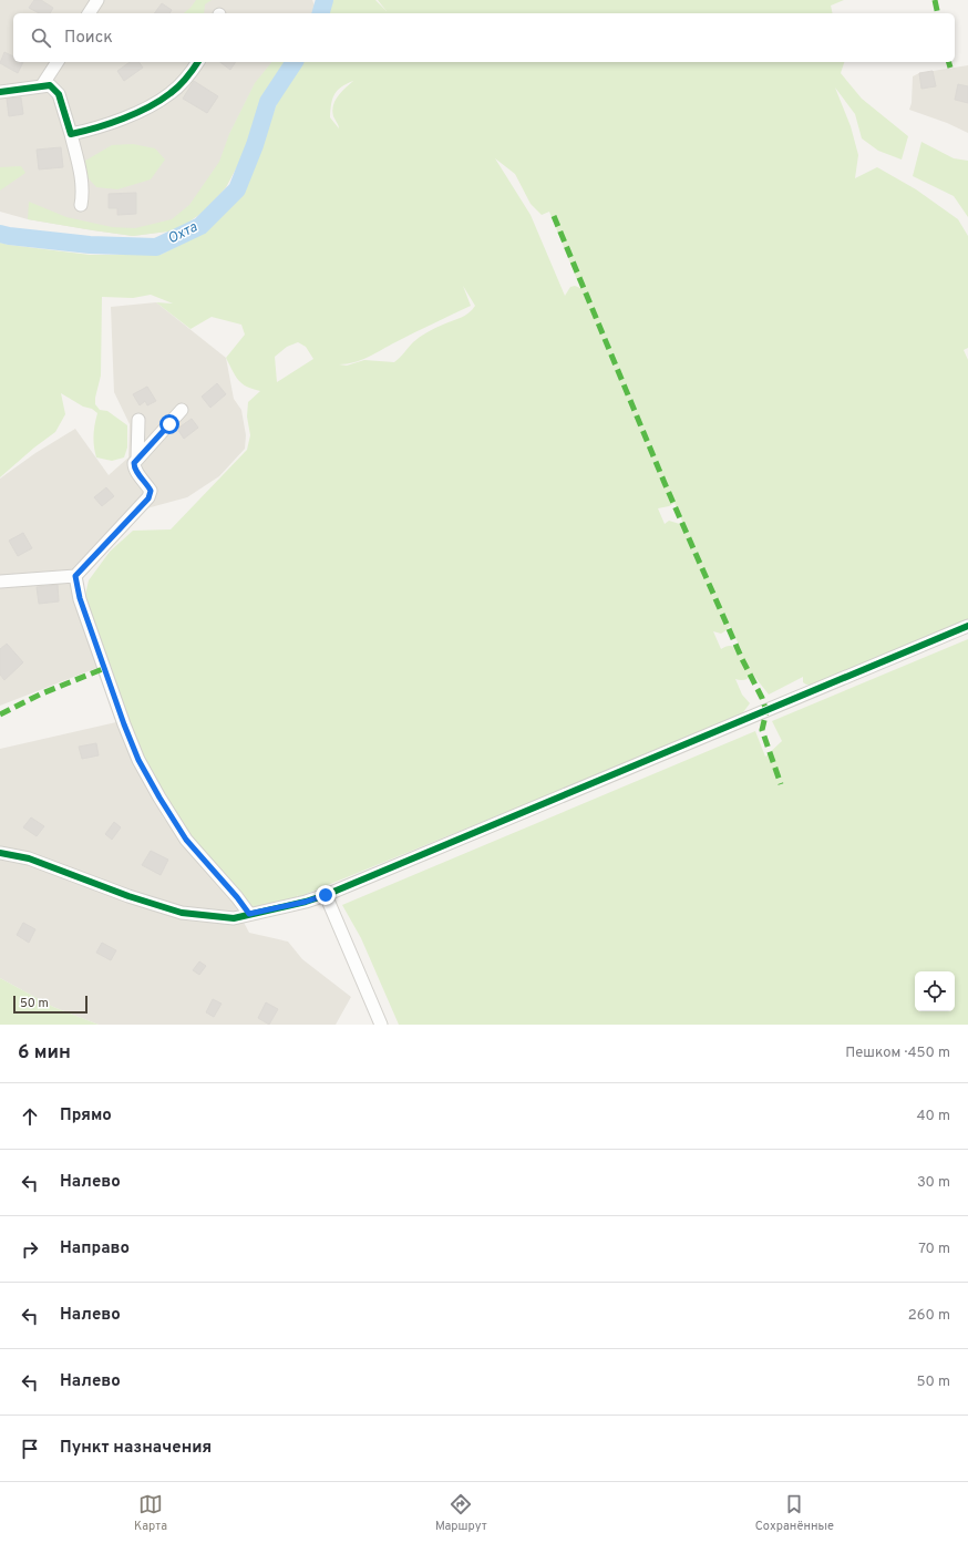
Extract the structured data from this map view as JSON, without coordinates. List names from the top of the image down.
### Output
{
  "water": ["Охта"],
  "scale_bar": "50 m",
  "page": {
    "search": "Поиск",
    "scale": "50 m",
    "heading": ["6 мин", "Пешком · 450 m"],
    "list": [
      ["Прямо", "40 m"],
      ["Налево", "30 m"],
      ["Направо", "70 m"],
      ["Налево", "260 m"],
      ["Налево", "50 m"],
      "Пункт назначения"
    ],
    "nav": ["Карта", "Маршрут", "Сохранённые"]
  }
}
